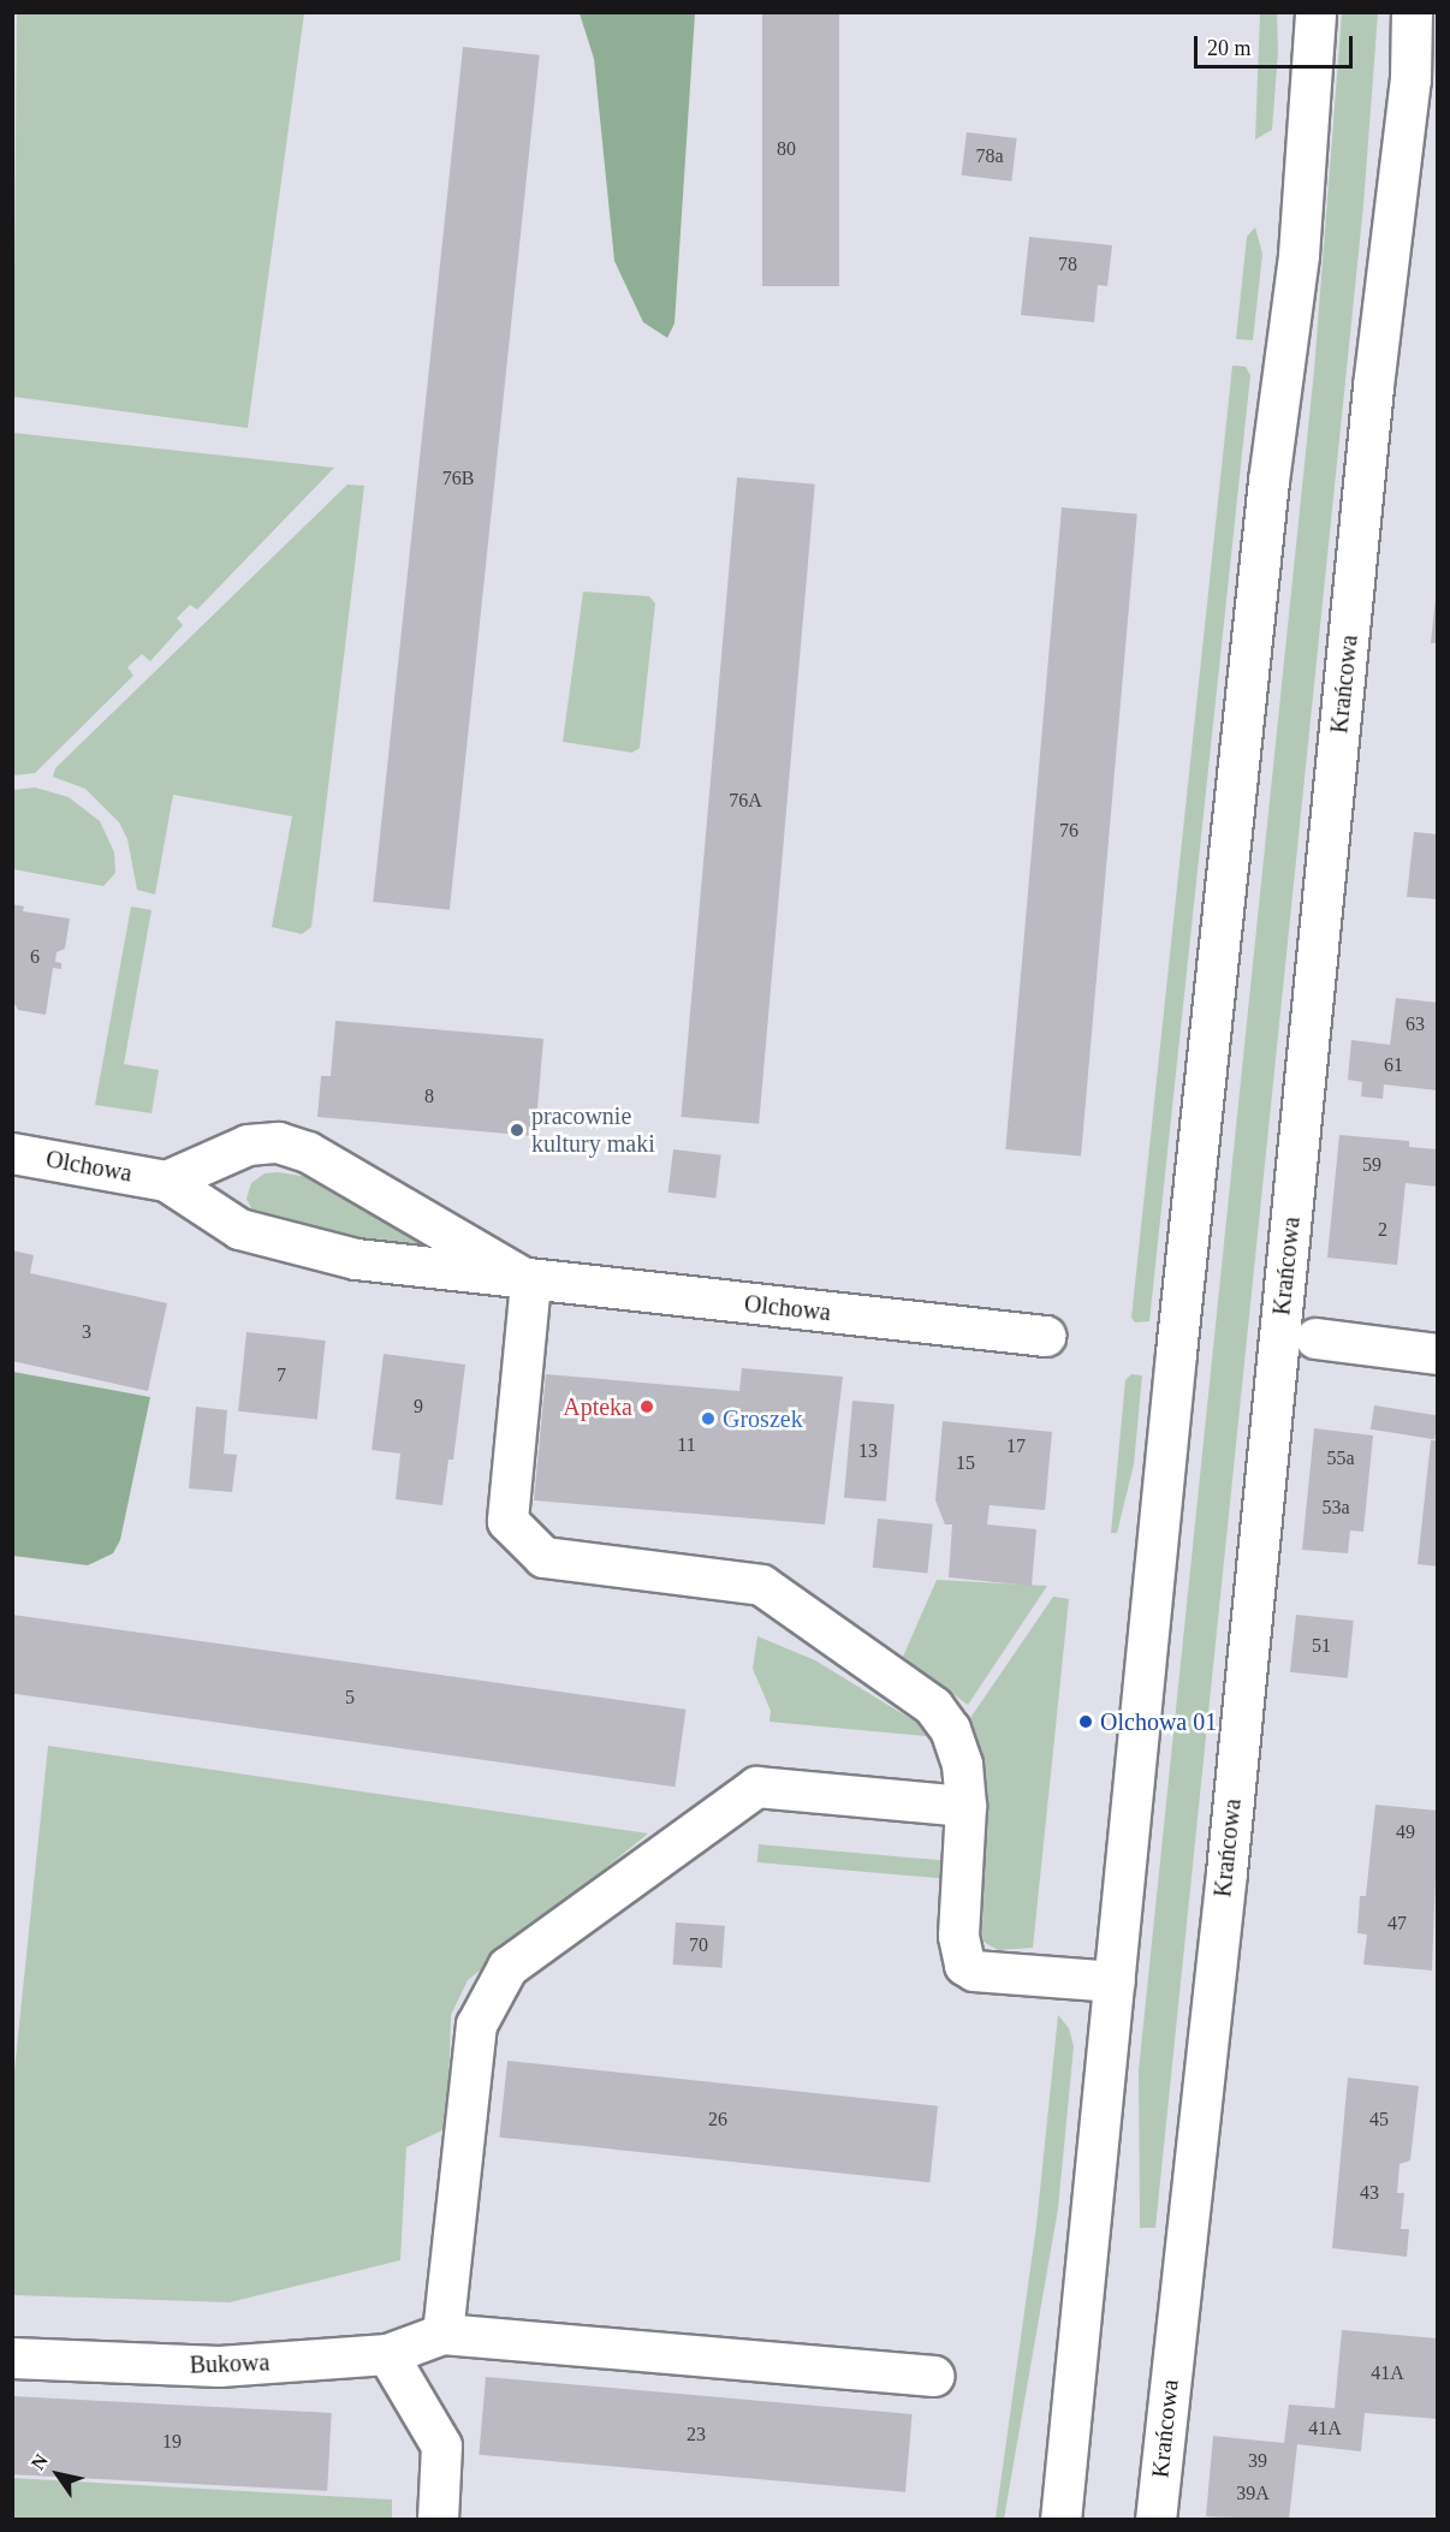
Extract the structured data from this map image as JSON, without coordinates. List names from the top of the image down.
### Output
{
  "streets": {
    "main road": ["Krańcowa", "Olchowa", "Bukowa"]
  },
  "places": [
    "pracownie kultury maki",
    "Apteka",
    "Groszek",
    "Olchowa 01"
  ],
  "house_numbers": [
    "80",
    "78a",
    "78",
    "76B",
    "76A",
    "76",
    "6",
    "63",
    "61",
    "8",
    "59",
    "2",
    "3",
    "7",
    "9",
    "11",
    "17",
    "13",
    "55a",
    "15",
    "53a",
    "51",
    "5",
    "49",
    "47",
    "70",
    "26",
    "45",
    "43",
    "41A",
    "41A",
    "23",
    "19",
    "39",
    "39A"
  ],
  "scale_bar": "20 m",
  "north": "top left"
}
